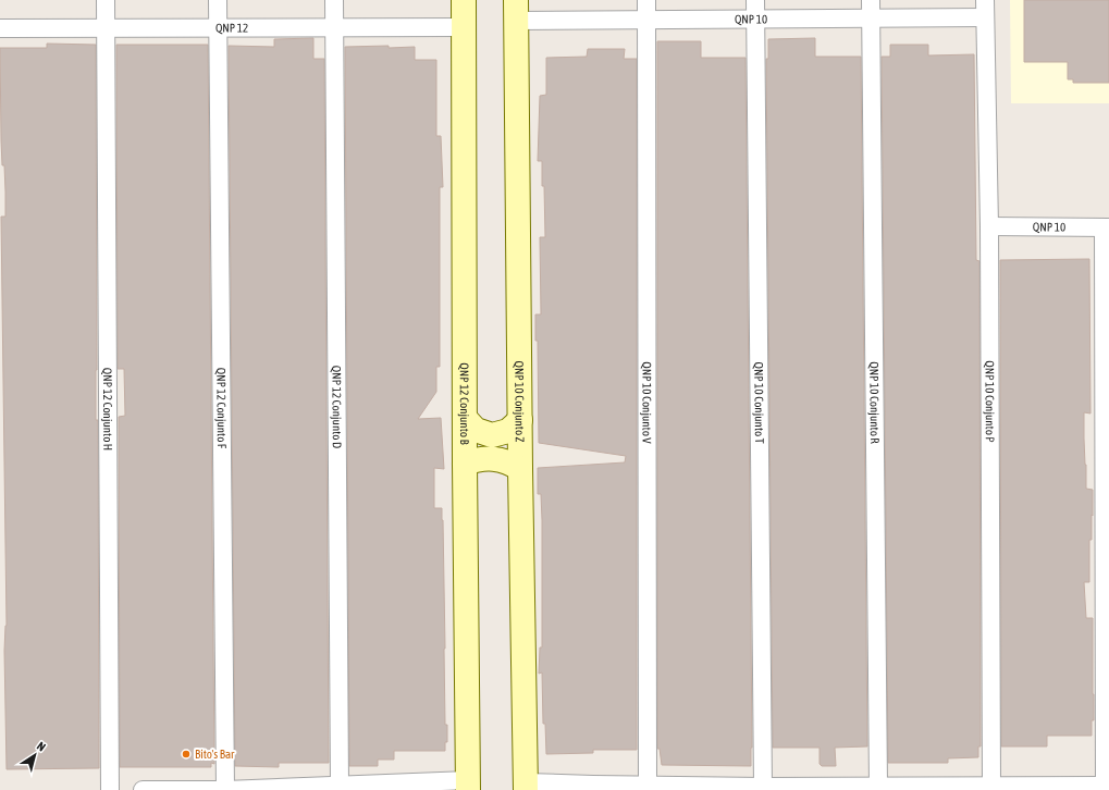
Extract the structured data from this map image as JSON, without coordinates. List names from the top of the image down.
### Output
{
  "streets": {
    "street": [
      "QNP 10",
      "QNP 12",
      "QNP 10 Conjunto Z",
      "QNP 10 Conjunto P",
      "QNP 10 Conjunto V",
      "QNP 10 Conjunto T",
      "QNP 10 Conjunto R",
      "QNP 12 Conjunto B",
      "QNP 12 Conjunto D",
      "QNP 12 Conjunto F",
      "QNP 12 Conjunto H"
    ]
  },
  "crossings": [
    ["QNP 10", "QNP 10 Conjunto Z"],
    ["QNP 10", "QNP 10 Conjunto P"],
    ["QNP 10", "QNP 10 Conjunto V"],
    ["QNP 10", "QNP 10 Conjunto T"],
    ["QNP 10", "QNP 10 Conjunto R"],
    ["QNP 12", "QNP 12 Conjunto B"],
    ["QNP 12", "QNP 12 Conjunto D"],
    ["QNP 12", "QNP 12 Conjunto F"],
    ["QNP 12", "QNP 12 Conjunto H"]
  ],
  "places": ["Bito's Bar"],
  "north": "top right"
}
